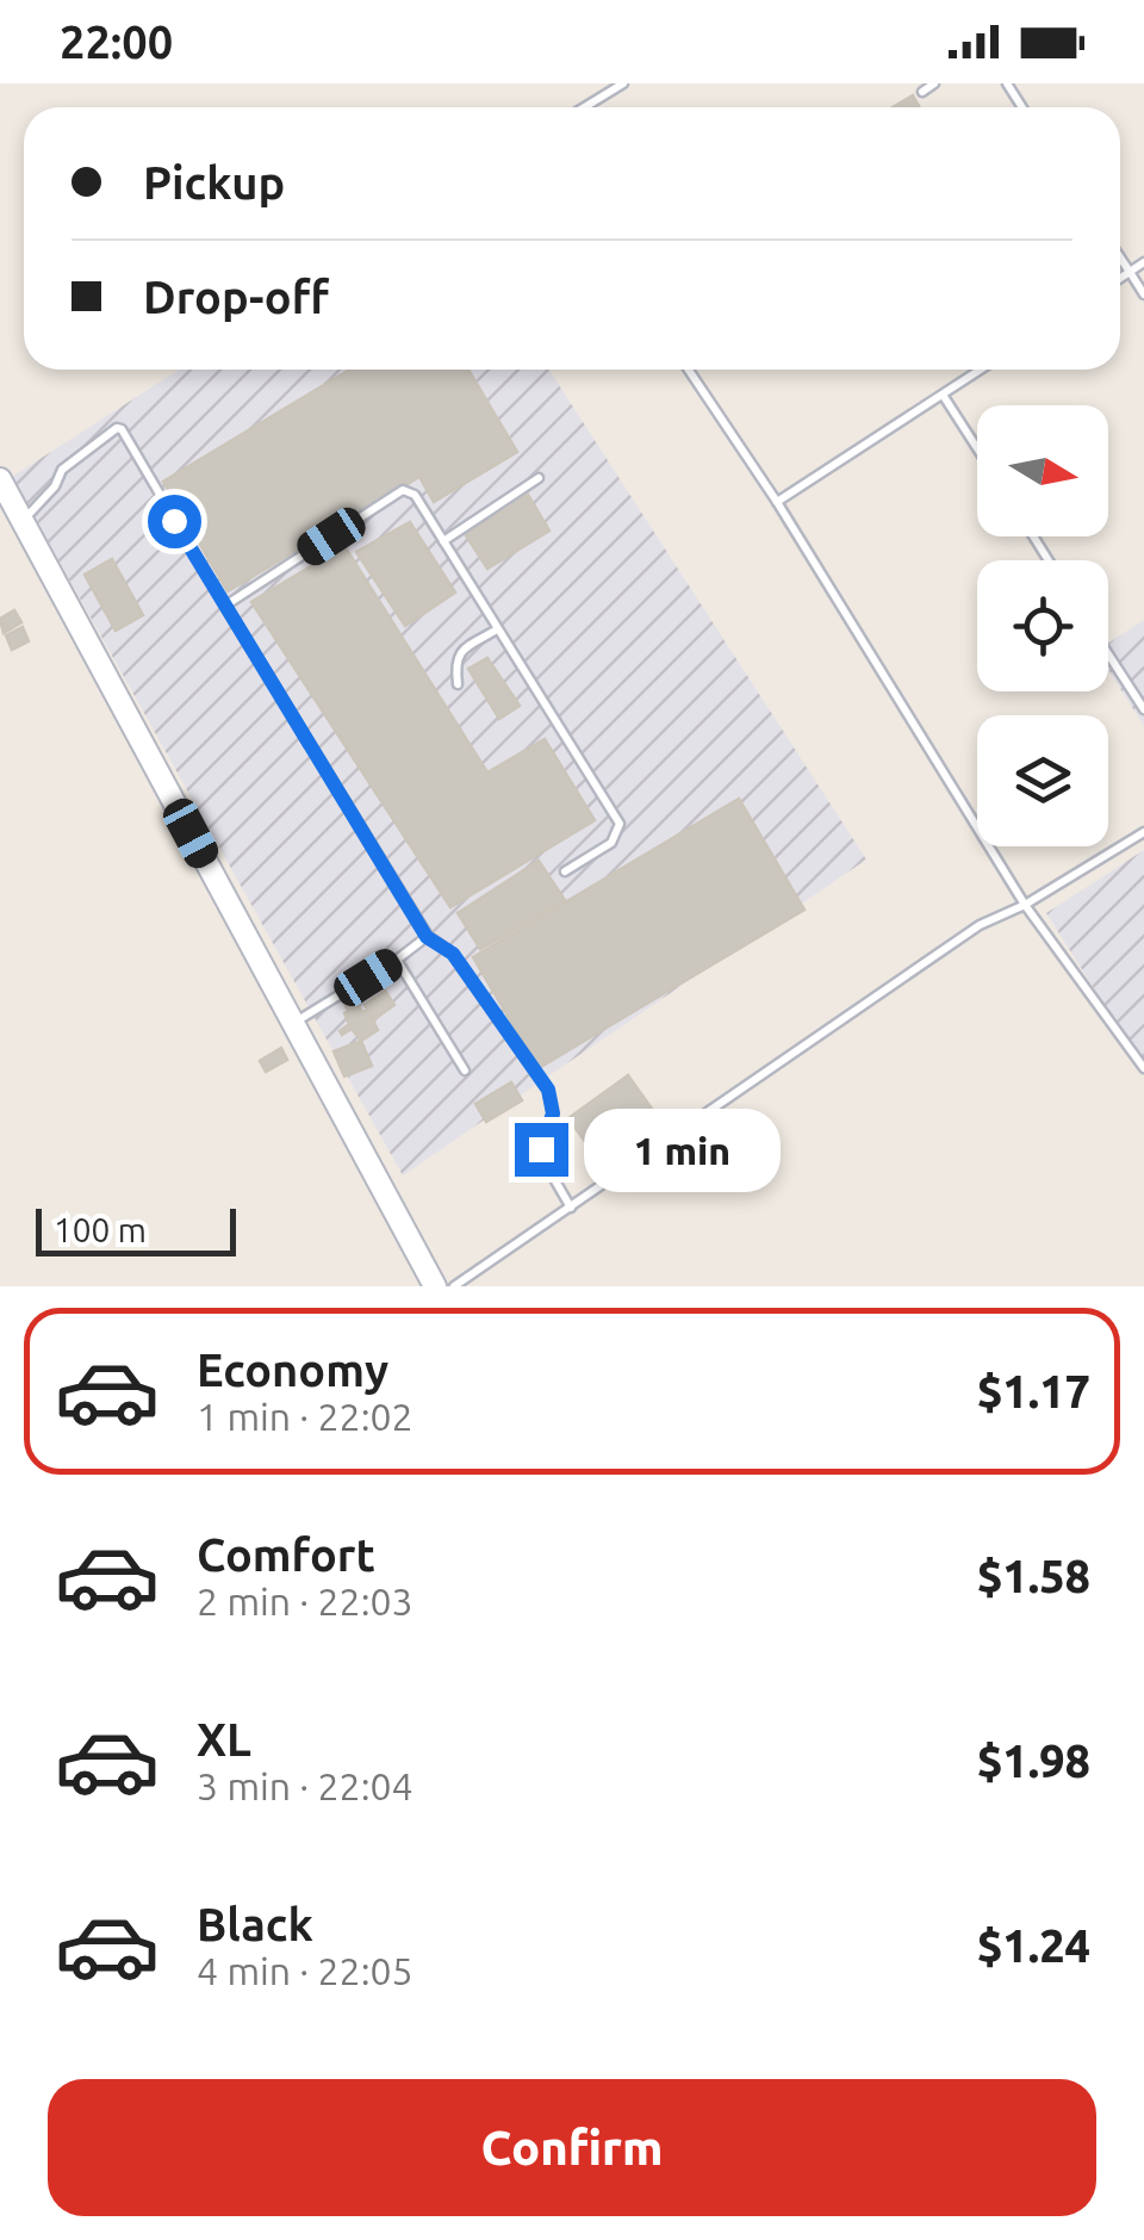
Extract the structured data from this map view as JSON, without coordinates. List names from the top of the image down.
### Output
{
  "scale_bar": "100 m",
  "north": "right",
  "page": {
    "status": "22:00",
    "banner": ["Pickup", "Drop-off"],
    "bubble": "1 min",
    "scale": "100 m",
    "list": [
      {
        "name": "Economy",
        "note": "1 min · 22:02",
        "value": "$1.17"
      },
      {
        "name": "Comfort",
        "note": "2 min · 22:03",
        "value": "$1.58"
      },
      {
        "name": "XL",
        "note": "3 min · 22:04",
        "value": "$1.98"
      },
      {
        "name": "Black",
        "note": "4 min · 22:05",
        "value": "$1.24"
      }
    ],
    "buttons": "Confirm"
  }
}
